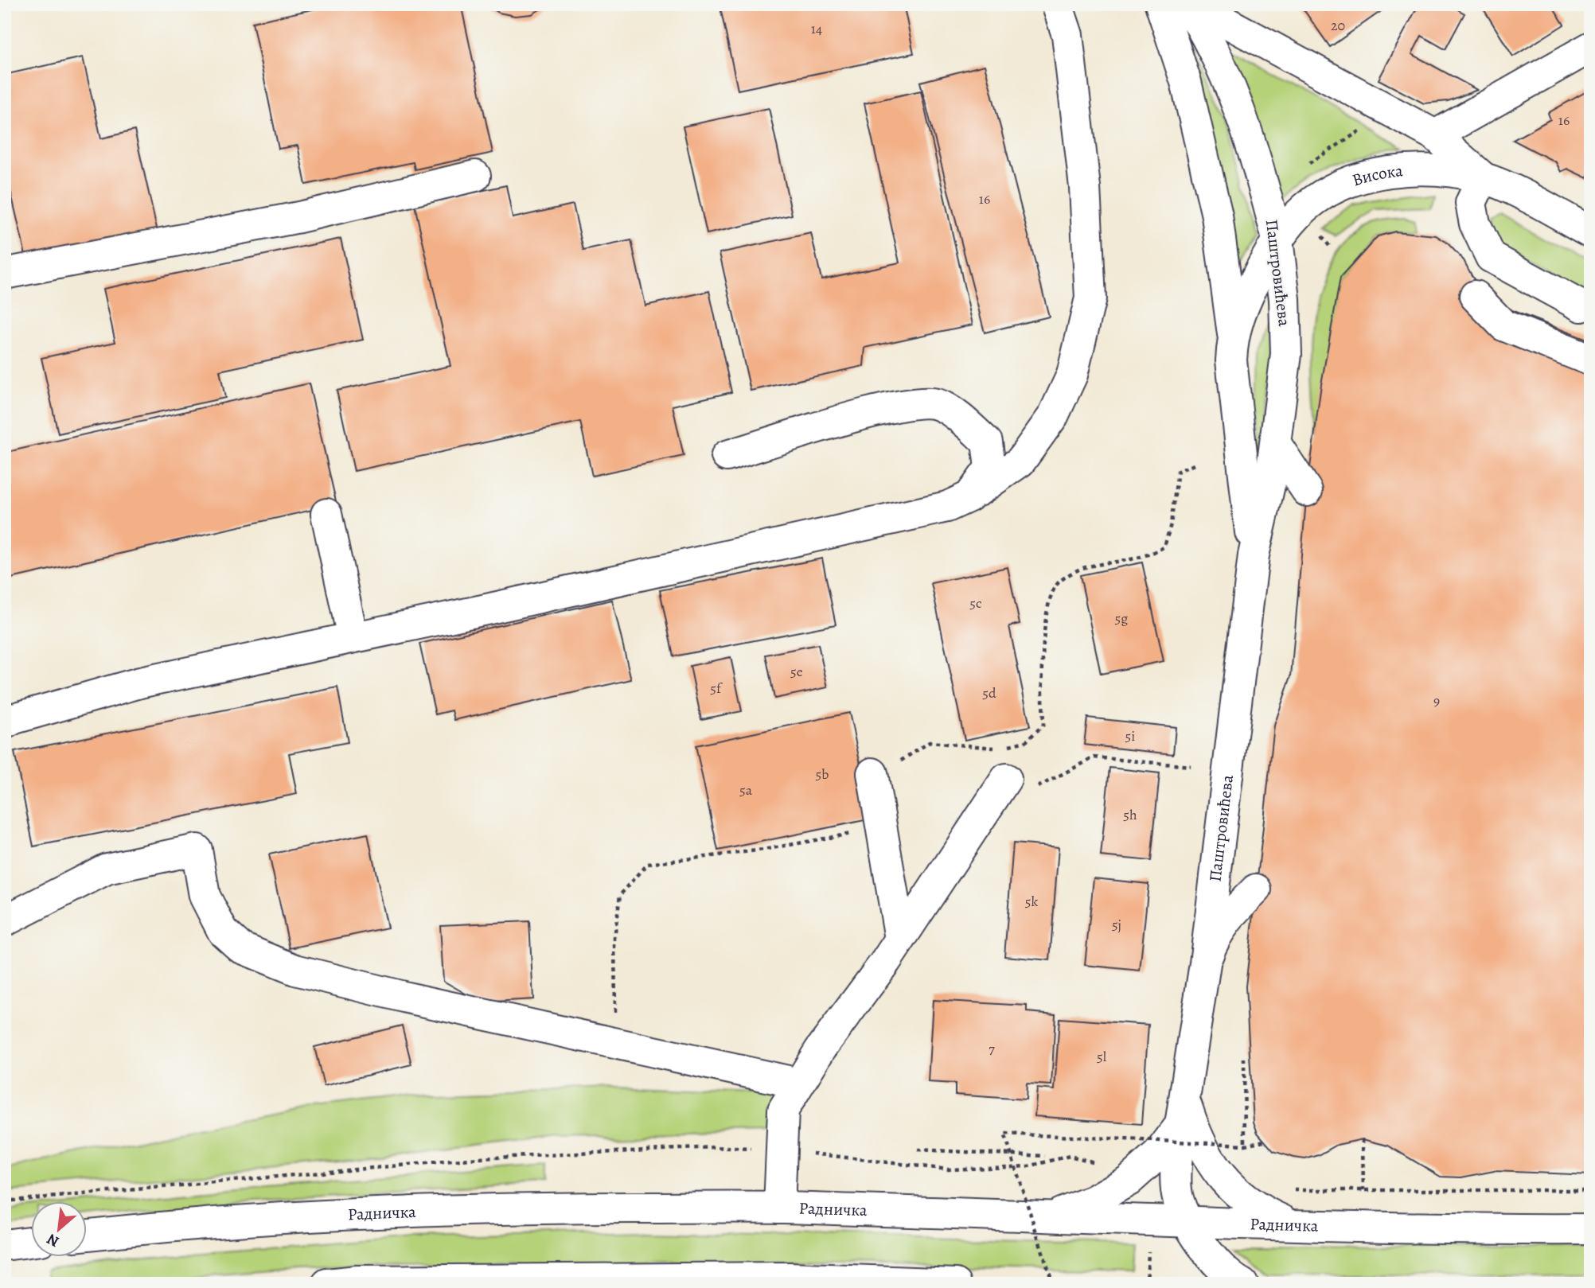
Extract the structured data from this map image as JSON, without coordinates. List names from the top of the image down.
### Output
{
  "streets": {
    "main road": ["Висока", "Паштровићева", "Радничка"]
  },
  "crossings": [
    ["Висока", "Паштровићева"],
    ["Паштровићева", "Радничка"]
  ],
  "house_numbers": [
    "20",
    "14",
    "16",
    "16",
    "5c",
    "5g",
    "5e",
    "5f",
    "5d",
    "9",
    "5i",
    "5b",
    "5a",
    "5h",
    "5k",
    "5j",
    "7",
    "5l"
  ],
  "north": "bottom left"
}
